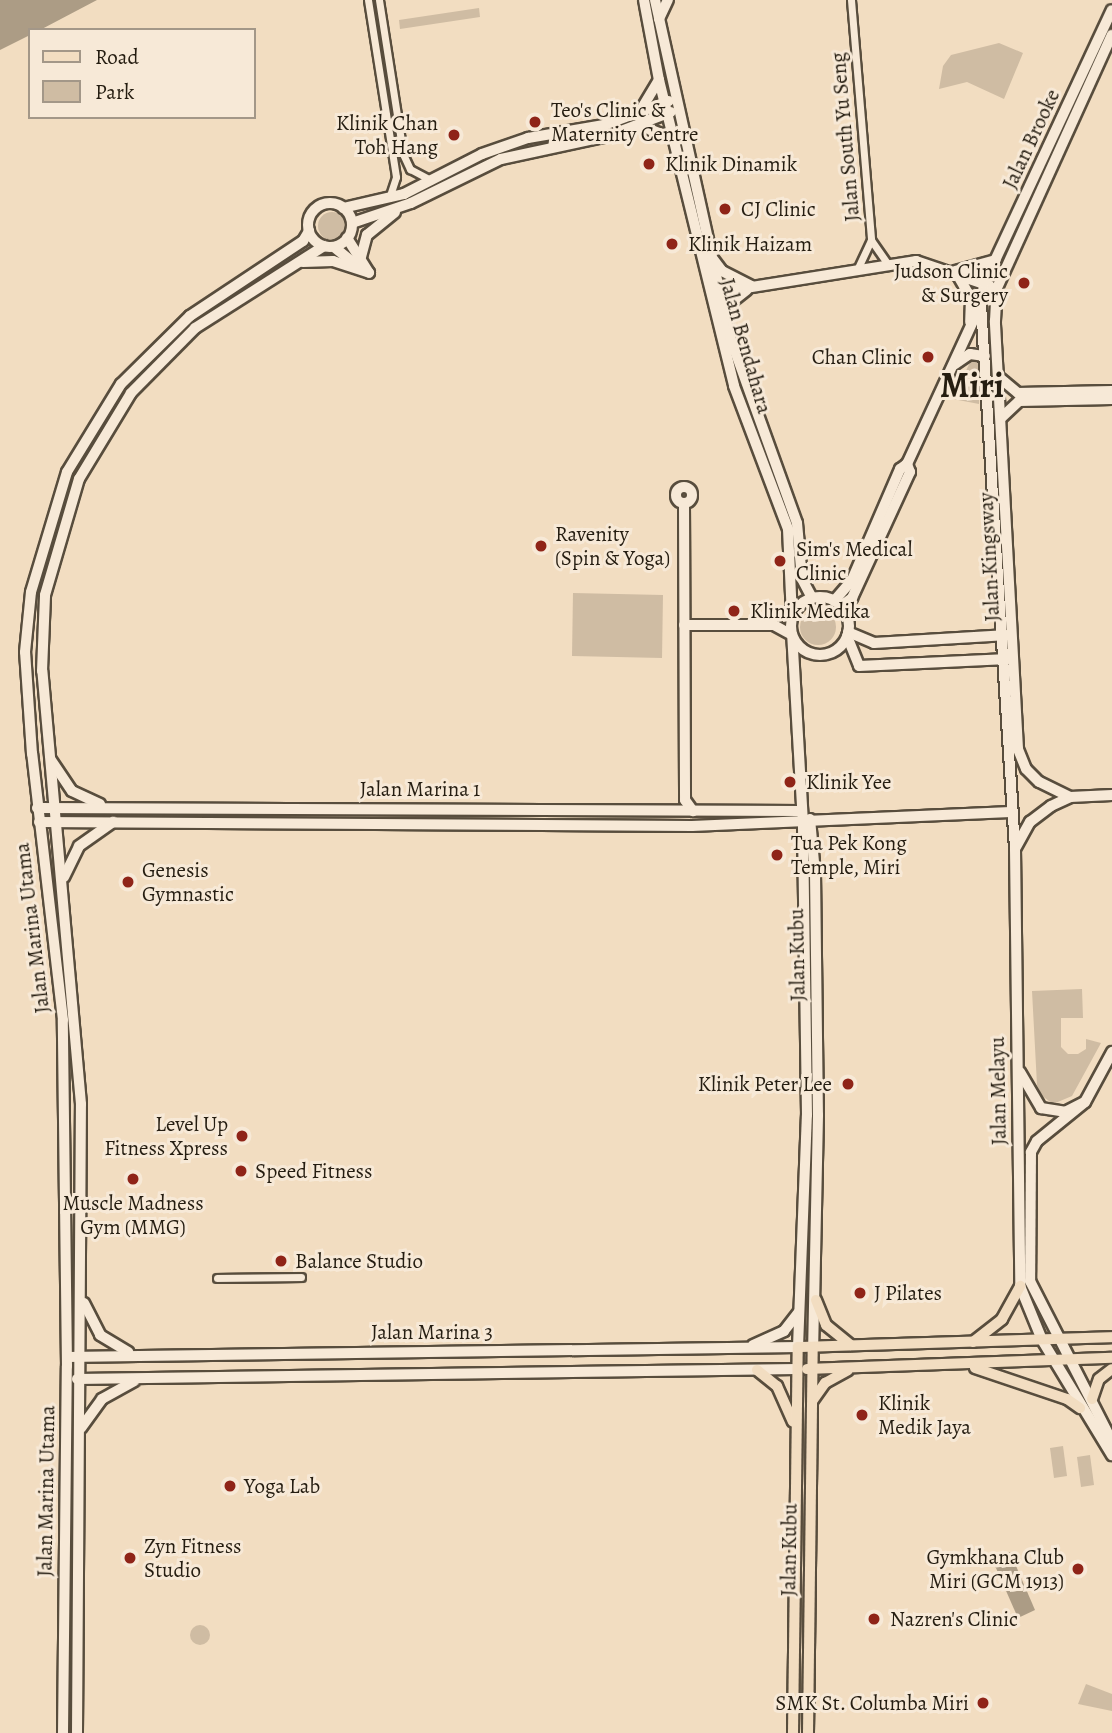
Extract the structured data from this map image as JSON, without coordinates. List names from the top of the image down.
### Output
{
  "streets": {
    "main road": [
      "Jalan Brooke",
      "Jalan Bendahara",
      "Jalan Kingsway",
      "Jalan Marina 1",
      "Jalan Marina Utama",
      "Jalan Kubu",
      "Jalan Melayu",
      "Jalan Marina 3"
    ],
    "street": ["Jalan South Yu Seng"]
  },
  "crossings": [
    ["Jalan Brooke", "Jalan Kingsway"],
    ["Jalan Kingsway", "Jalan Marina 1"],
    ["Jalan Kingsway", "Jalan Melayu"],
    ["Jalan Marina 1", "Jalan Marina Utama"],
    ["Jalan Marina 1", "Jalan Kubu"],
    ["Jalan Marina 1", "Jalan Melayu"],
    ["Jalan Marina Utama", "Jalan Marina 3"],
    ["Jalan Kubu", "Jalan Marina 3"]
  ],
  "districts": ["Miri"],
  "places": [
    "Teo's Clinic & Maternity Centre",
    "Klinik Chan Toh Hang",
    "Klinik Dinamik",
    "CJ Clinic",
    "Klinik Haizam",
    "Judson Clinic & Surgery",
    "Chan Clinic",
    "Ravenity (Spin & Yoga)",
    "Sim's Medical Clinic",
    "Klinik Medika",
    "Klinik Yee",
    "Tua Pek Kong Temple, Miri",
    "Genesis Gymnastic",
    "Klinik Peter Lee",
    "Level Up Fitness Xpress",
    "Speed Fitness",
    "Muscle Madness Gym (MMG)",
    "Balance Studio",
    "J Pilates",
    "Klinik Medik Jaya",
    "Yoga Lab",
    "Zyn Fitness Studio",
    "Gymkhana Club Miri (GCM 1913)",
    "Nazren's Clinic",
    "SMK St. Columba Miri"
  ],
  "legend": ["Road", "Park"]
}
